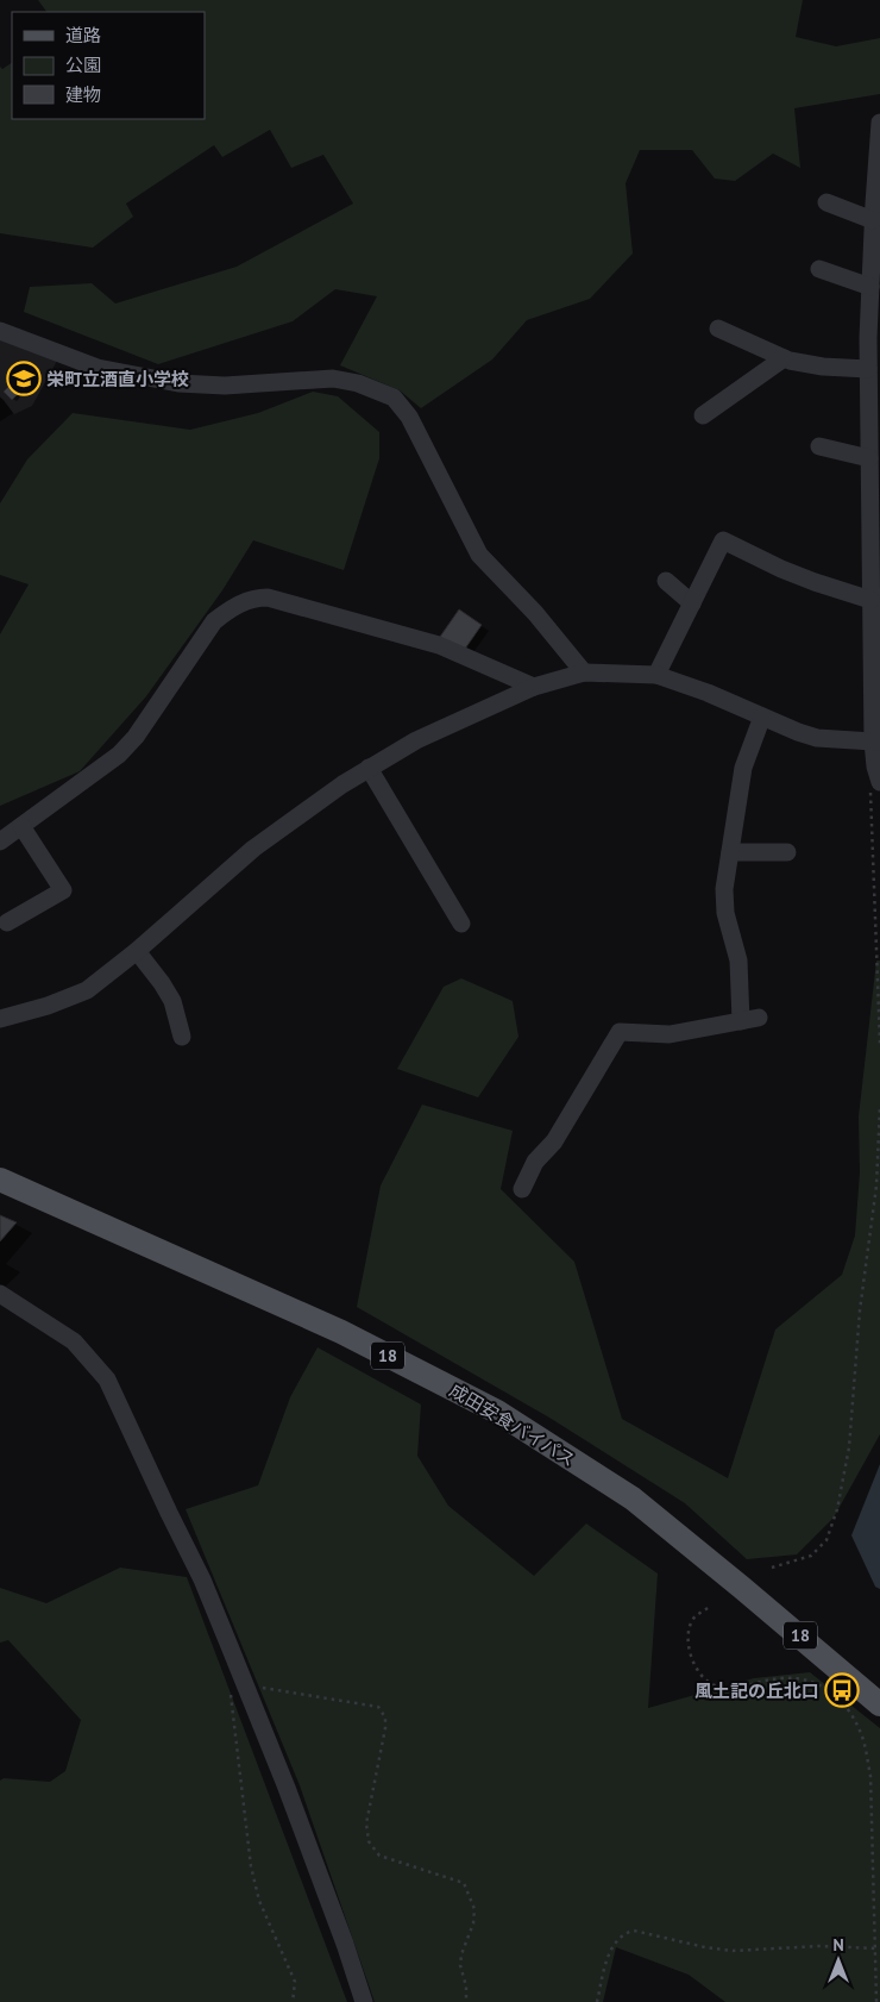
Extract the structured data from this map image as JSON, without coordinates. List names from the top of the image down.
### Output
{
  "streets": {
    "main road": ["18", "成田安食バイパス"]
  },
  "places": {
    "school or university": ["栄町立酒直小学校"],
    "bus stop": ["風土記の丘北口"]
  },
  "legend": ["道路", "公園", "建物"],
  "north": "top"
}
